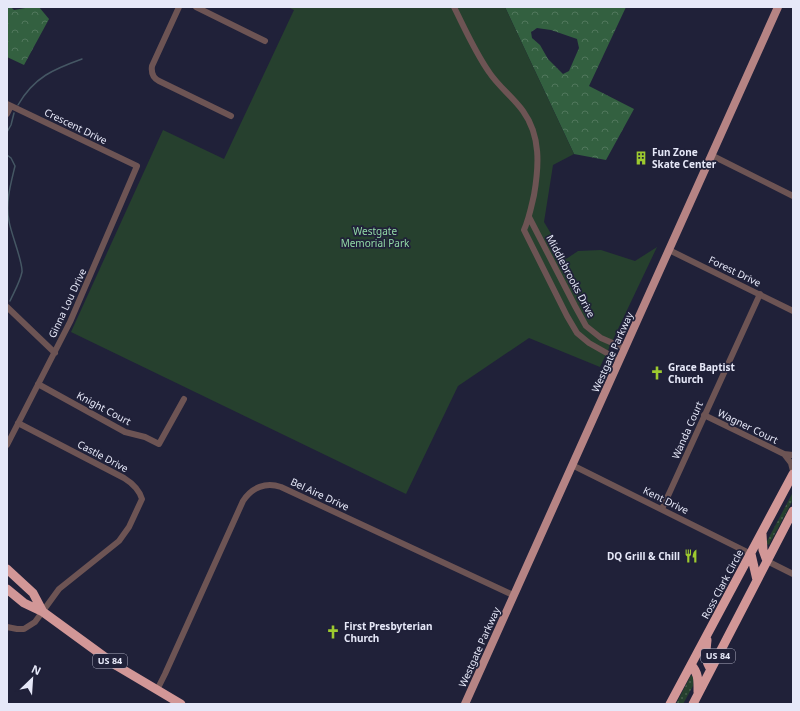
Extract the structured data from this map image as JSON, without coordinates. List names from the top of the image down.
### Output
{
  "streets": {
    "highway": ["Ross Clark Circle", "US 84"],
    "main road": ["Westgate Parkway"],
    "street": [
      "Crescent Drive",
      "Forest Drive",
      "Middlebrooks Drive",
      "Ginna Lou Drive",
      "Knight Court",
      "Wagner Court",
      "Wanda Court",
      "Castle Drive",
      "Bel Aire Drive",
      "Kent Drive"
    ]
  },
  "crossings": [
    ["Crescent Drive", "Ginna Lou Drive"],
    ["Forest Drive", "Westgate Parkway"],
    ["Forest Drive", "Wanda Court"],
    ["Middlebrooks Drive", "Westgate Parkway"],
    ["Ginna Lou Drive", "Knight Court"],
    ["Ginna Lou Drive", "Castle Drive"],
    ["Westgate Parkway", "Bel Aire Drive"],
    ["Westgate Parkway", "Kent Drive"],
    ["Wagner Court", "Wanda Court"],
    ["Wanda Court", "Kent Drive"],
    ["Castle Drive", "US 84"],
    ["Bel Aire Drive", "US 84"],
    ["Kent Drive", "Ross Clark Circle"]
  ],
  "parks": ["Westgate Memorial Park"],
  "places": {
    "building": ["Fun Zone Skate Center"],
    "church": ["Grace Baptist Church", "First Presbyterian Church"],
    "restaurant": ["DQ Grill & Chill"]
  },
  "north": "top right"
}
